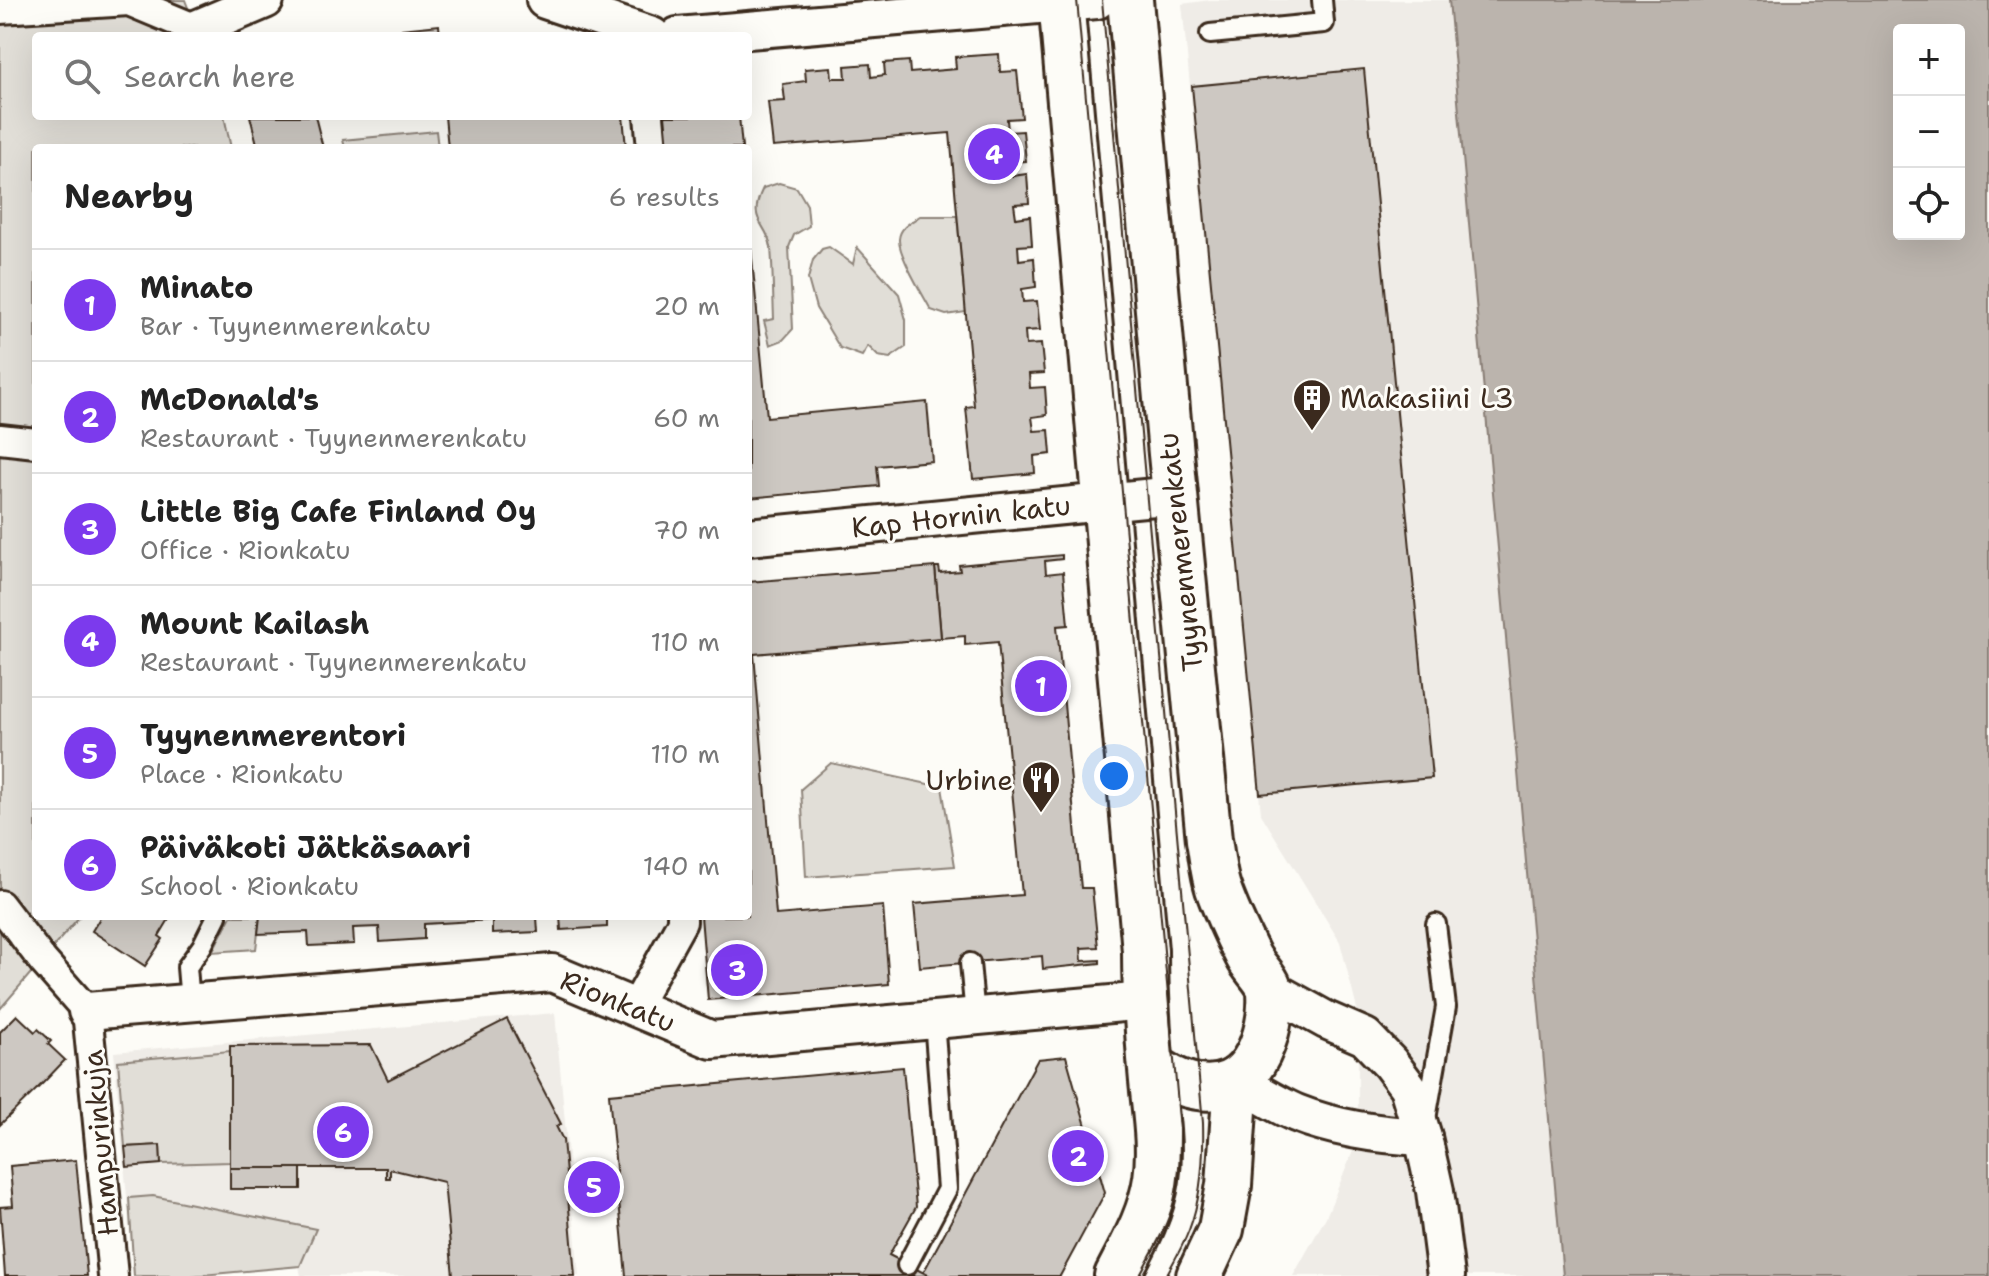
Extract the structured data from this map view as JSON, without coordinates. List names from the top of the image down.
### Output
{
  "streets": {
    "main road": ["Tyynenmerenkatu"],
    "street": ["Kap Hornin katu", "Rionkatu", "Hampurinkuja"]
  },
  "crossings": [
    ["Kap Hornin katu", "Tyynenmerenkatu"],
    ["Rionkatu", "Hampurinkuja"]
  ],
  "places": {
    "building": ["Makasiini L3"],
    "restaurant": ["Urbine"]
  },
  "page": {
    "map_buttons": ["+", "−"],
    "search": "Search here",
    "pins": [
      "4",
      "1",
      "3",
      "6",
      "2",
      "5"
    ],
    "heading": ["Nearby", "6 results"],
    "list": [
      {
        "mark": "1",
        "name": "Minato",
        "note": "Bar · Tyynenmerenkatu",
        "value": "20 m"
      },
      {
        "mark": "2",
        "name": "McDonald's",
        "note": "Restaurant · Tyynenmerenkatu",
        "value": "60 m"
      },
      {
        "mark": "3",
        "name": "Little Big Cafe Finland Oy",
        "note": "Office · Rionkatu",
        "value": "70 m"
      },
      {
        "mark": "4",
        "name": "Mount Kailash",
        "note": "Restaurant · Tyynenmerenkatu",
        "value": "110 m"
      },
      {
        "mark": "5",
        "name": "Tyynenmerentori",
        "note": "Place · Rionkatu",
        "value": "110 m"
      },
      {
        "mark": "6",
        "name": "Päiväkoti Jätkäsaari",
        "note": "School · Rionkatu",
        "value": "140 m"
      }
    ]
  }
}
